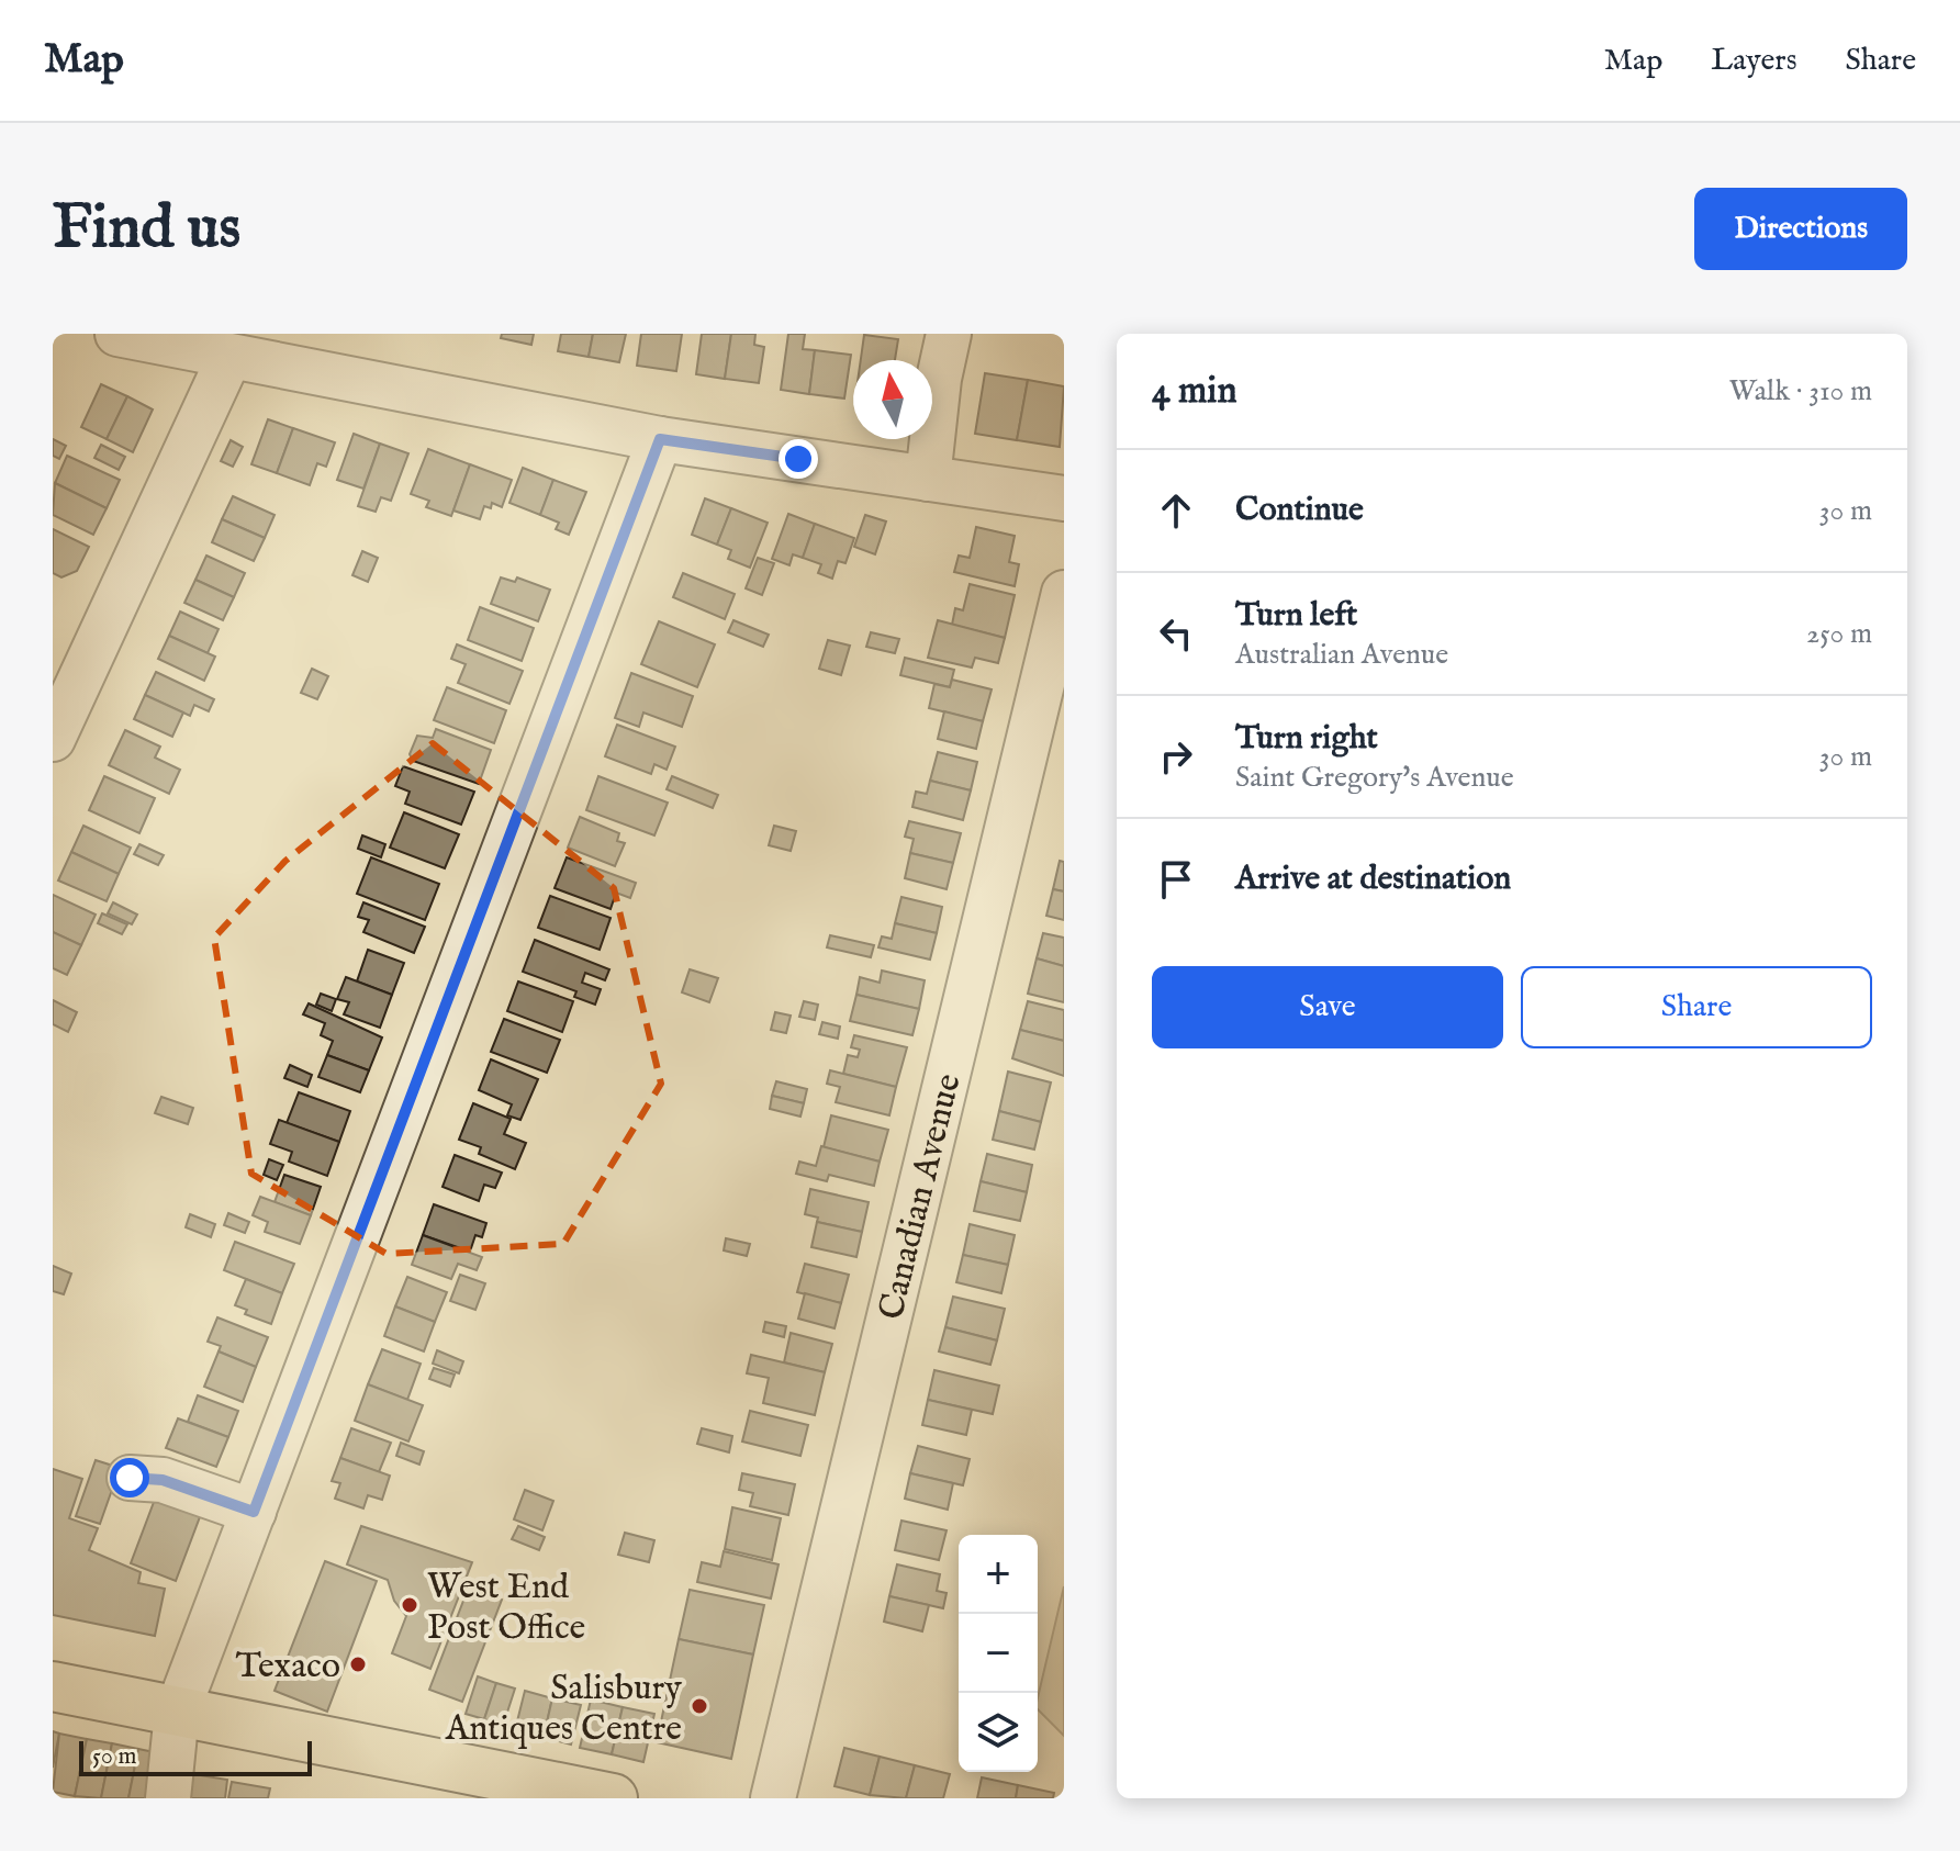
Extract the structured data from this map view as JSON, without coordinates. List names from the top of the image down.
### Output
{
  "streets": {
    "street": ["Canadian Avenue"]
  },
  "places": ["West End Post Office", "Texaco", "Salisbury Antiques Centre"],
  "scale_bar": "50 m",
  "north": "top",
  "page": {
    "header": "Map",
    "nav": ["Map", "Layers", "Share"],
    "buttons": [
      "Directions",
      ["Save", "Share"]
    ],
    "title": "Find us",
    "heading": ["4 min", "Walk · 310 m"],
    "list": [
      ["Continue", "30 m"],
      ["Turn left", "Australian Avenue", "250 m"],
      ["Turn right", "Saint Gregory's Avenue", "30 m"],
      "Arrive at destination"
    ],
    "map_buttons": ["+", "−"],
    "scale": "50 m"
  }
}
